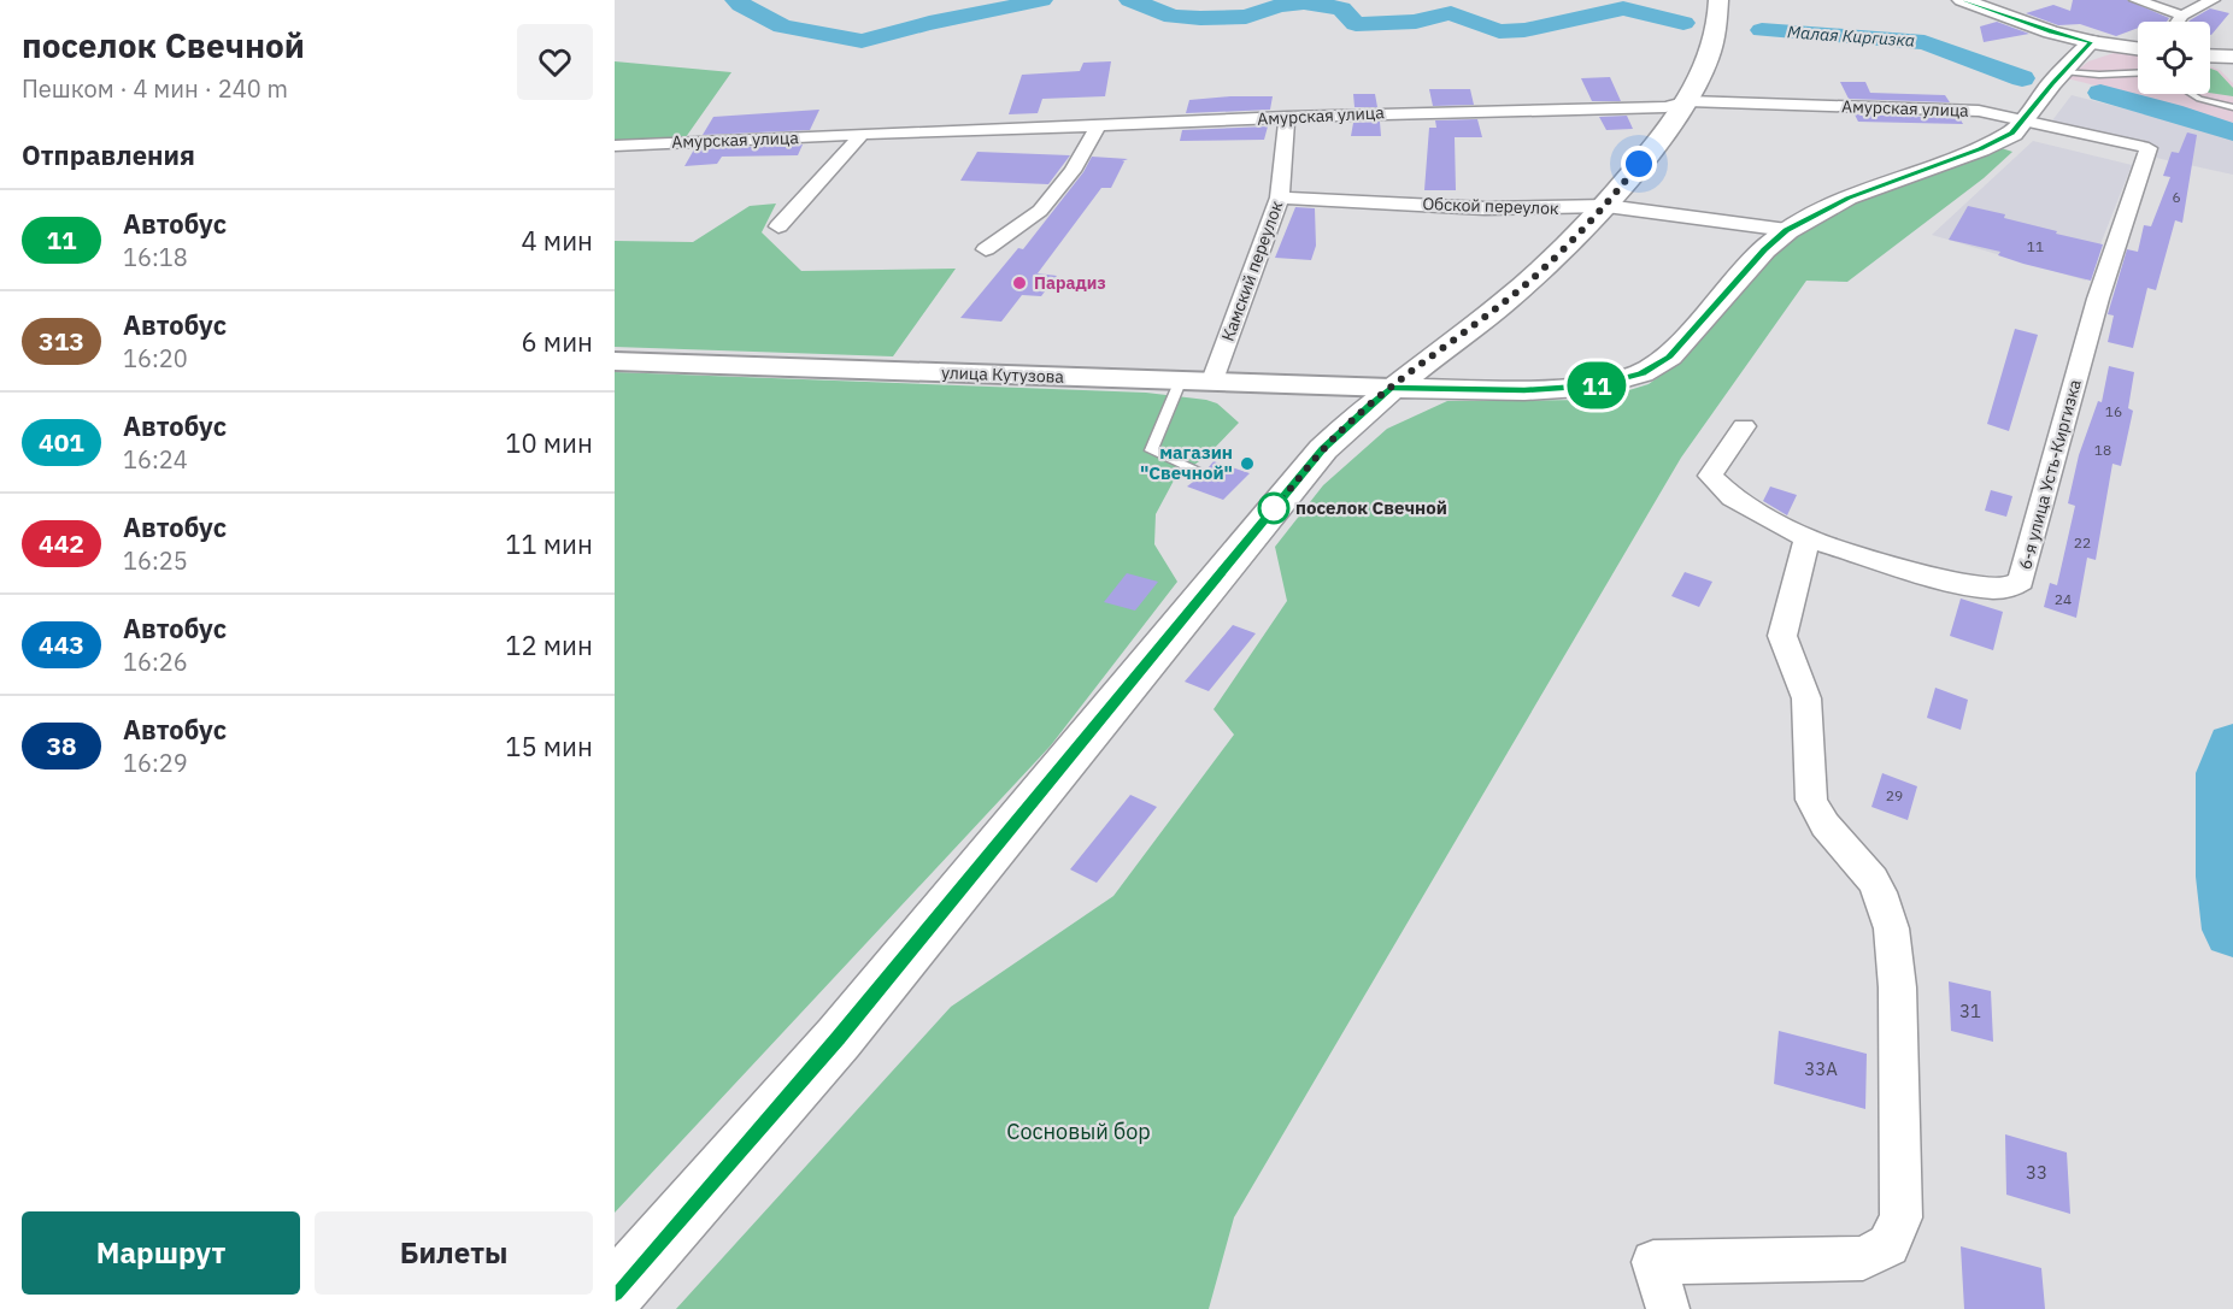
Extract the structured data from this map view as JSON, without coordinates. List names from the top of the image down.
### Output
{
  "streets": {
    "street": [
      "Амурская улица",
      "Обской переулок",
      "Камский переулок",
      "улица Кутузова",
      "6-я улица Усть-Киргизка"
    ]
  },
  "crossings": [
    ["Амурская улица", "Камский переулок"],
    ["Амурская улица", "6-я улица Усть-Киргизка"],
    ["Обской переулок", "Камский переулок"],
    ["Камский переулок", "улица Кутузова"]
  ],
  "water": ["Малая Киргизка"],
  "parks": ["Сосновый бор"],
  "places": ["Парадиз", "магазин \"Свечной\"", "поселок Свечной"],
  "lines": ["bus line 11"],
  "house_numbers": [
    "6",
    "11",
    "16",
    "18",
    "22",
    "24",
    "29",
    "31",
    "33А",
    "33"
  ],
  "page": {
    "heading": [
      ["поселок Свечной", "Пешком · 4 мин · 240 m"],
      "Отправления"
    ],
    "on_map": "11",
    "list": [
      {
        "mark": "11",
        "name": "Автобус",
        "note": "16:18",
        "value": "4 мин"
      },
      {
        "mark": "313",
        "name": "Автобус",
        "note": "16:20",
        "value": "6 мин"
      },
      {
        "mark": "401",
        "name": "Автобус",
        "note": "16:24",
        "value": "10 мин"
      },
      {
        "mark": "442",
        "name": "Автобус",
        "note": "16:25",
        "value": "11 мин"
      },
      {
        "mark": "443",
        "name": "Автобус",
        "note": "16:26",
        "value": "12 мин"
      },
      {
        "mark": "38",
        "name": "Автобус",
        "note": "16:29",
        "value": "15 мин"
      }
    ],
    "buttons": ["Маршрут", "Билеты"]
  }
}
